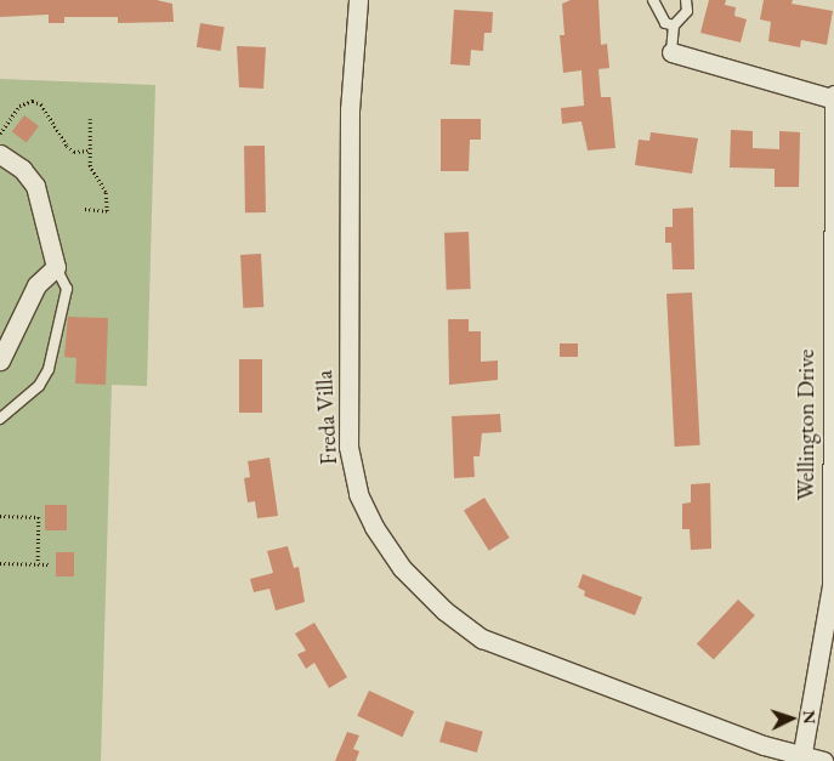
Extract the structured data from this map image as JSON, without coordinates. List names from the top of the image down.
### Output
{
  "streets": {
    "street": ["Freda Villa", "Wellington Drive"]
  },
  "crossings": [
    ["Freda Villa", "Wellington Drive"]
  ],
  "north": "right"
}
